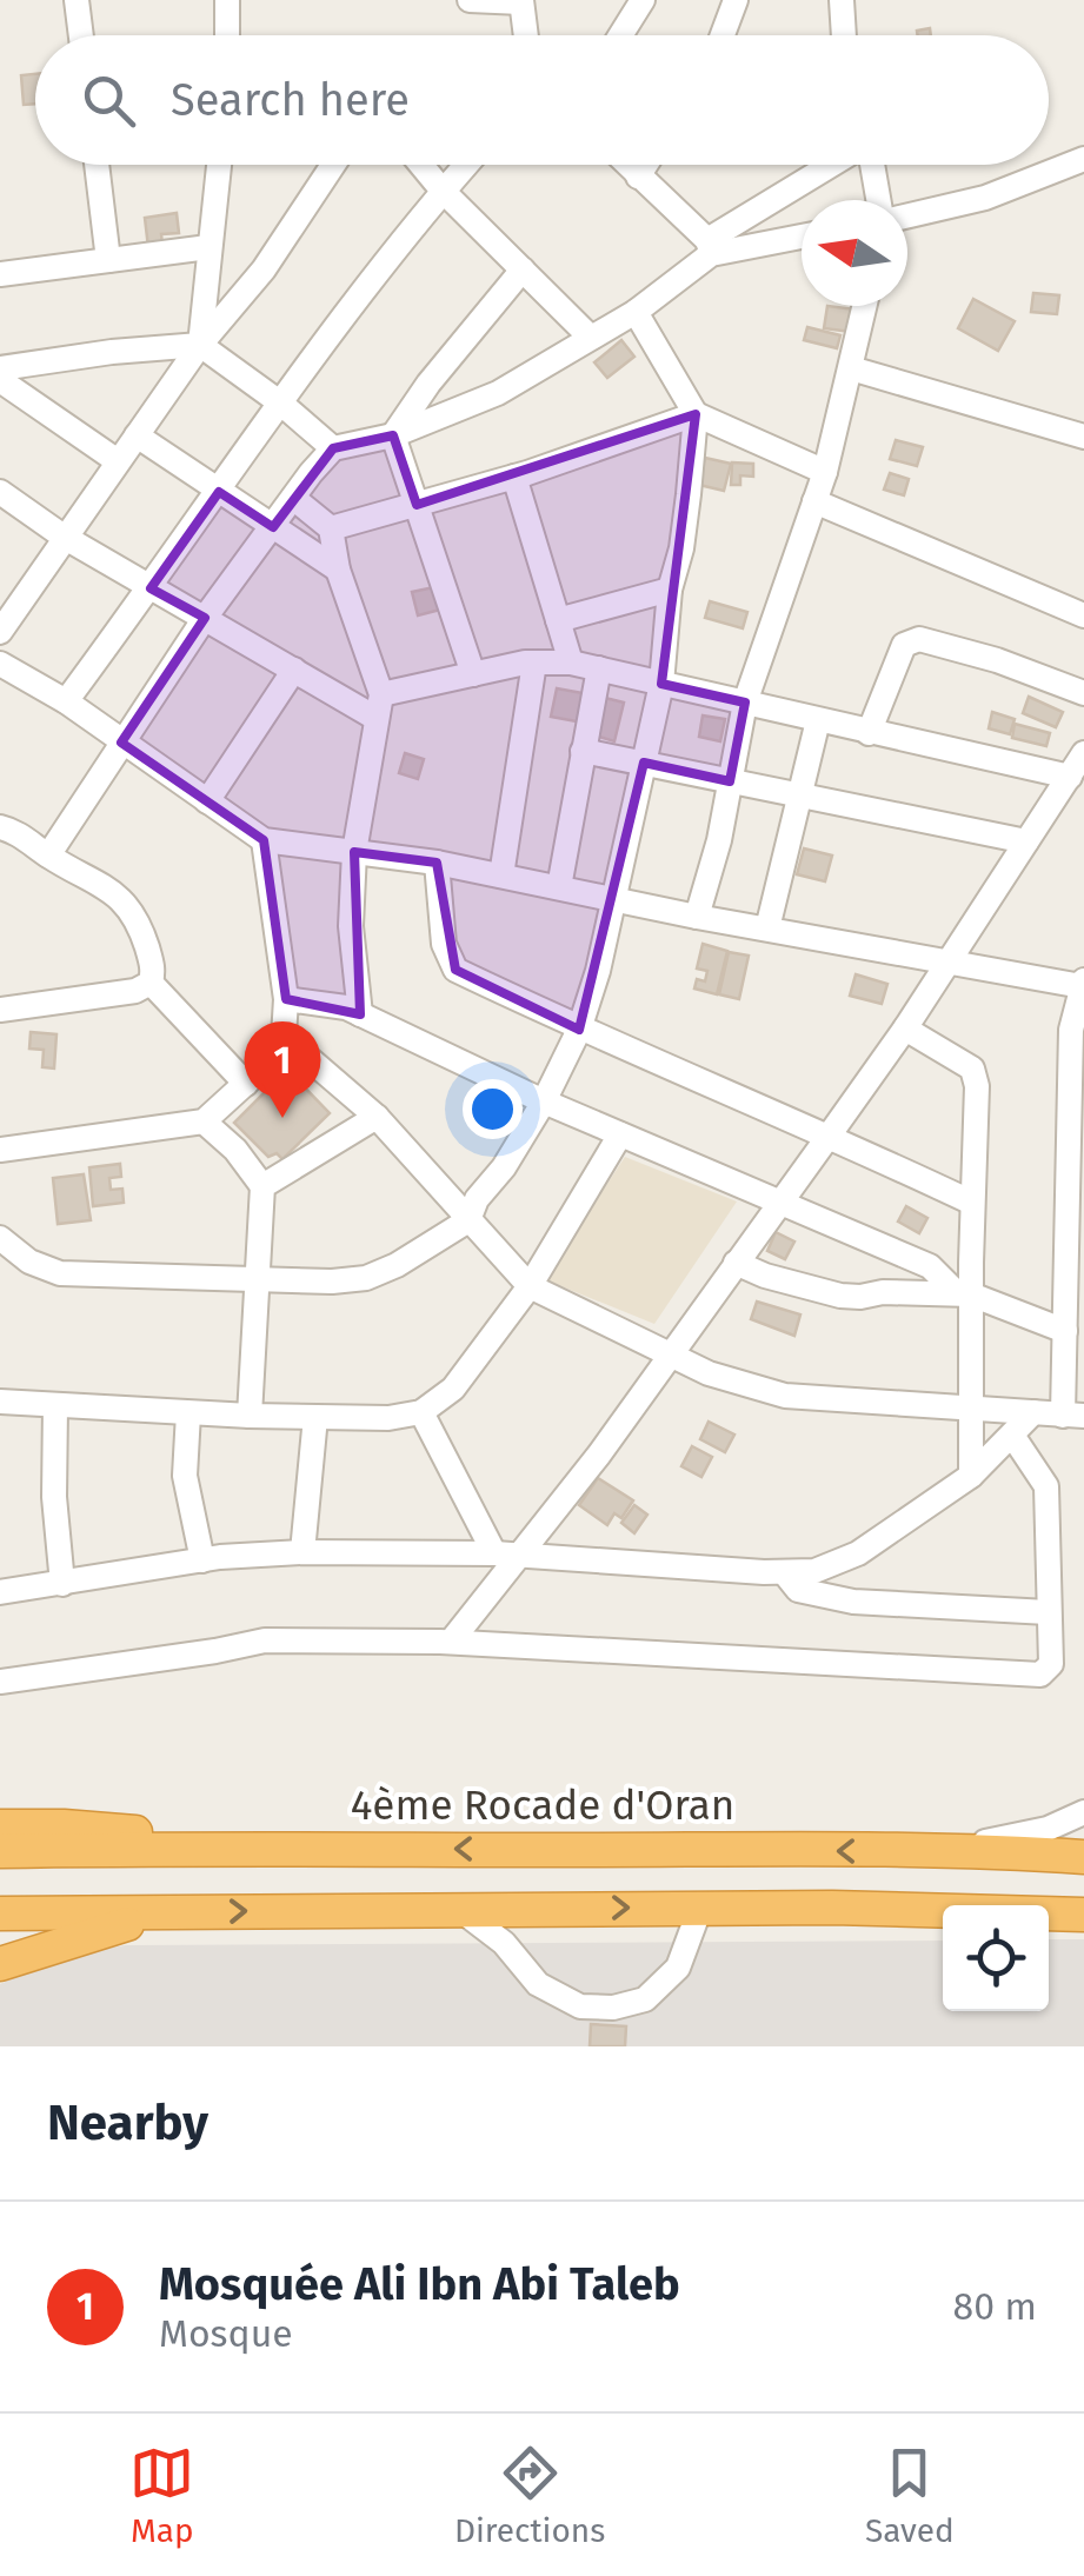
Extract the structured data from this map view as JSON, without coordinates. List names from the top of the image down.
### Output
{
  "streets": {
    "highway": ["4ème Rocade d'Oran"]
  },
  "north": "left",
  "page": {
    "search": "Search here",
    "pins": "1",
    "heading": "Nearby",
    "list": [
      {
        "mark": "1",
        "name": "Mosquée Ali Ibn Abi Taleb",
        "note": "Mosque",
        "value": "80 m"
      }
    ],
    "nav": ["Map", "Directions", "Saved"]
  }
}
